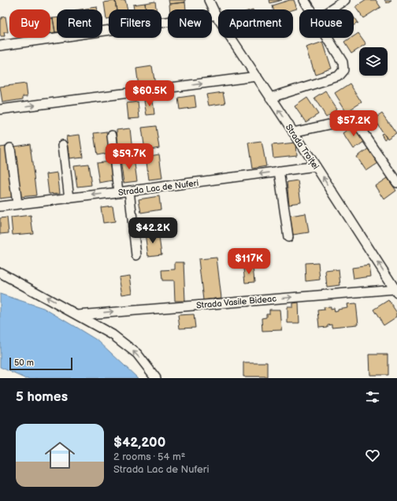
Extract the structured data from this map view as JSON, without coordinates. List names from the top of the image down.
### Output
{
  "streets": {
    "street": ["Strada Troiței", "Strada Lac de Nuferi", "Strada Vasile Bideac"]
  },
  "crossings": [
    ["Strada Troiței", "Strada Lac de Nuferi"],
    ["Strada Troiței", "Strada Vasile Bideac"]
  ],
  "one_way": ["Strada Troiței", "Strada Lac de Nuferi", "Strada Vasile Bideac"],
  "scale_bar": "50 m",
  "page": {
    "chip": [
      "Buy",
      "Rent",
      "Filters",
      "New",
      "Apartment",
      "House"
    ],
    "price": [
      "$60.5K",
      "$57.2K",
      "$59.7K",
      "$42.2K",
      "$117K"
    ],
    "scale": "50 m",
    "heading": "5 homes",
    "list": [
      {
        "name": "$42,200",
        "note": "2 rooms · 54 m² · Strada Lac de Nuferi"
      }
    ]
  }
}
